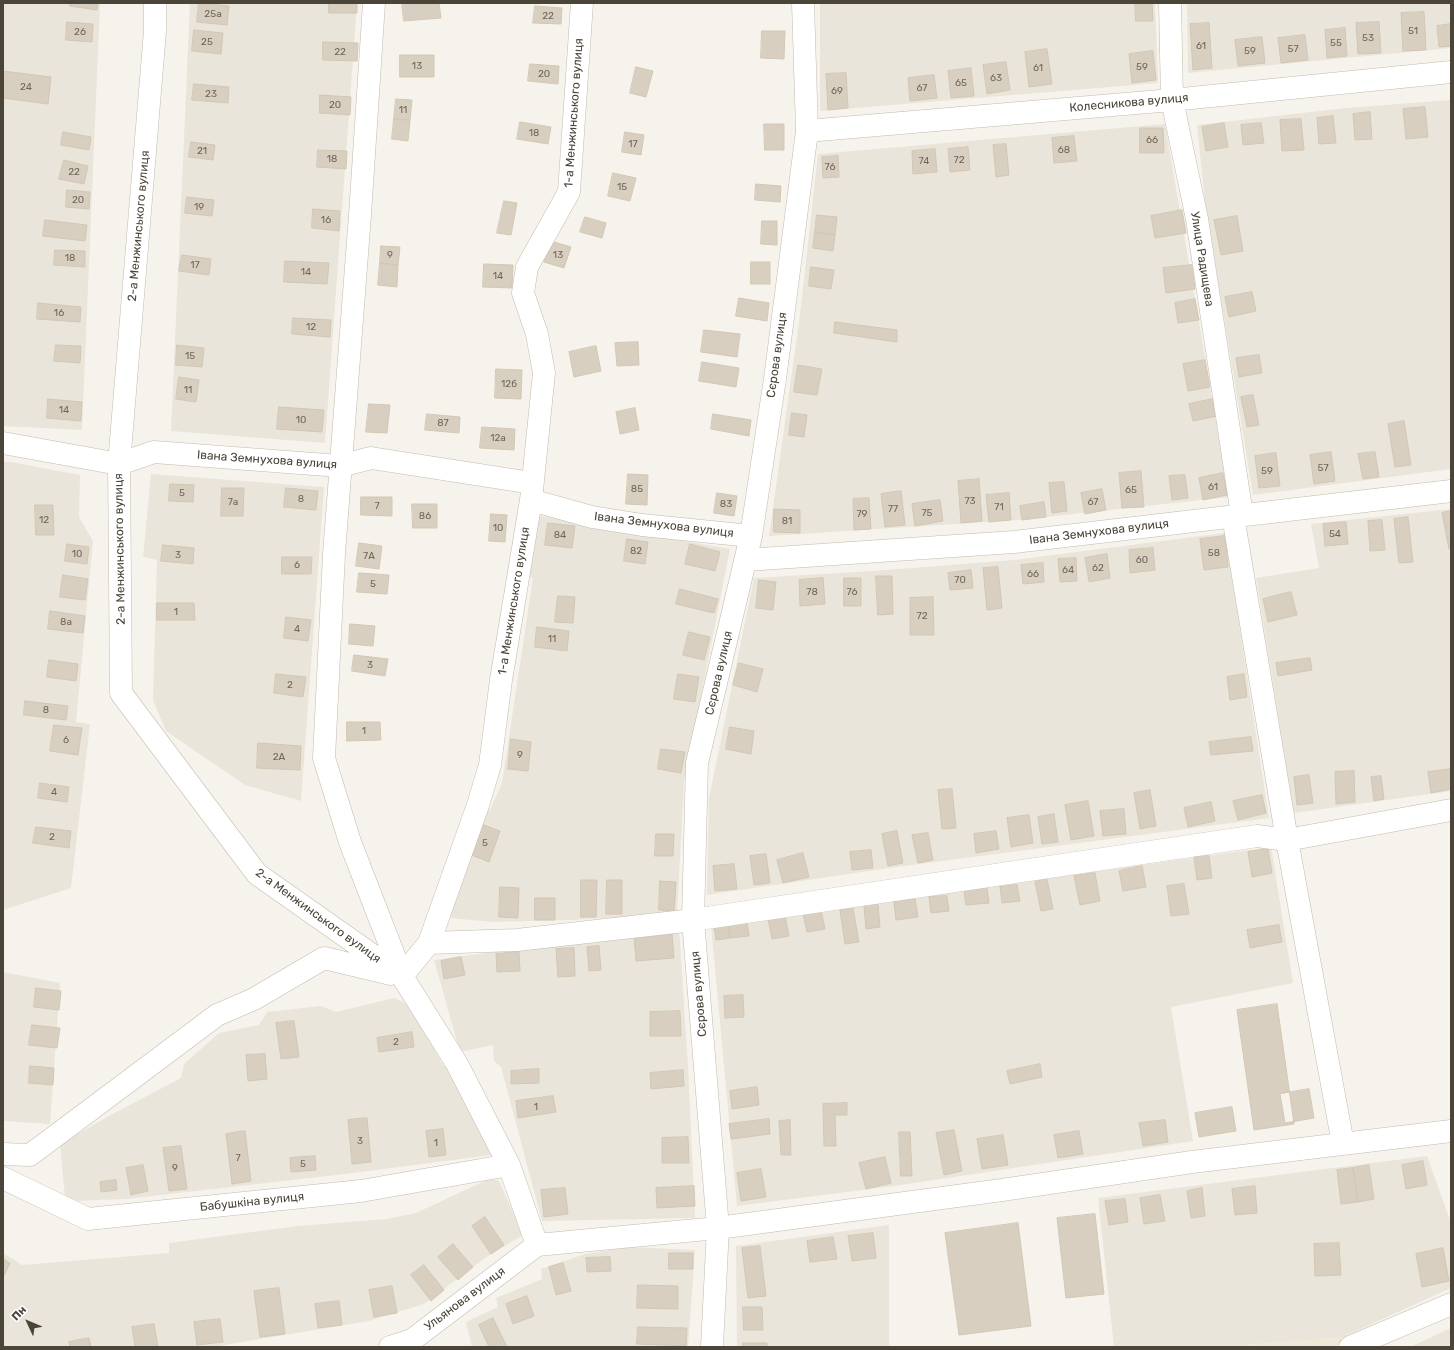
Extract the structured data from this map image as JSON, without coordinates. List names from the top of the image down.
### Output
{
  "streets": {
    "street": [
      "Колесникова вулиця",
      "1-а Менжинського вулиця",
      "2-а Менжинського вулиця",
      "Улица Радищева",
      "Сєрова вулиця",
      "Івана Земнухова вулиця",
      "Бабушкіна вулиця",
      "Ульянова вулиця"
    ]
  },
  "crossings": [
    ["Колесникова вулиця", "Улица Радищева"],
    ["Колесникова вулиця", "Сєрова вулиця"],
    ["1-а Менжинського вулиця", "2-а Менжинського вулиця"],
    ["1-а Менжинського вулиця", "Івана Земнухова вулиця"],
    ["2-а Менжинського вулиця", "Івана Земнухова вулиця"],
    ["Улица Радищева", "Івана Земнухова вулиця"],
    ["Сєрова вулиця", "Івана Земнухова вулиця"]
  ],
  "house_numbers": [
    "25а",
    "22",
    "51",
    "26",
    "53",
    "25",
    "55",
    "61",
    "57",
    "59",
    "22",
    "13",
    "59",
    "61",
    "20",
    "63",
    "65",
    "24",
    "67",
    "69",
    "23",
    "20",
    "11",
    "18",
    "66",
    "17",
    "68",
    "21",
    "18",
    "72",
    "74",
    "76",
    "22",
    "15",
    "20",
    "19",
    "16",
    "9",
    "13",
    "18",
    "17",
    "14",
    "14",
    "16",
    "12",
    "15",
    "12б",
    "11",
    "14",
    "10",
    "87",
    "12а",
    "57",
    "59",
    "61",
    "85",
    "65",
    "5",
    "8",
    "73",
    "7а",
    "67",
    "83",
    "7",
    "71",
    "77",
    "75",
    "79",
    "86",
    "12",
    "81",
    "10",
    "54",
    "84",
    "82",
    "58",
    "10",
    "3",
    "7А",
    "60",
    "6",
    "62",
    "64",
    "66",
    "70",
    "5",
    "78",
    "76",
    "1",
    "72",
    "8а",
    "4",
    "11",
    "3",
    "2",
    "8",
    "1",
    "6",
    "9",
    "2А",
    "4",
    "2",
    "5",
    "2",
    "1",
    "3",
    "1",
    "7",
    "5",
    "9"
  ],
  "north": "top left"
}
